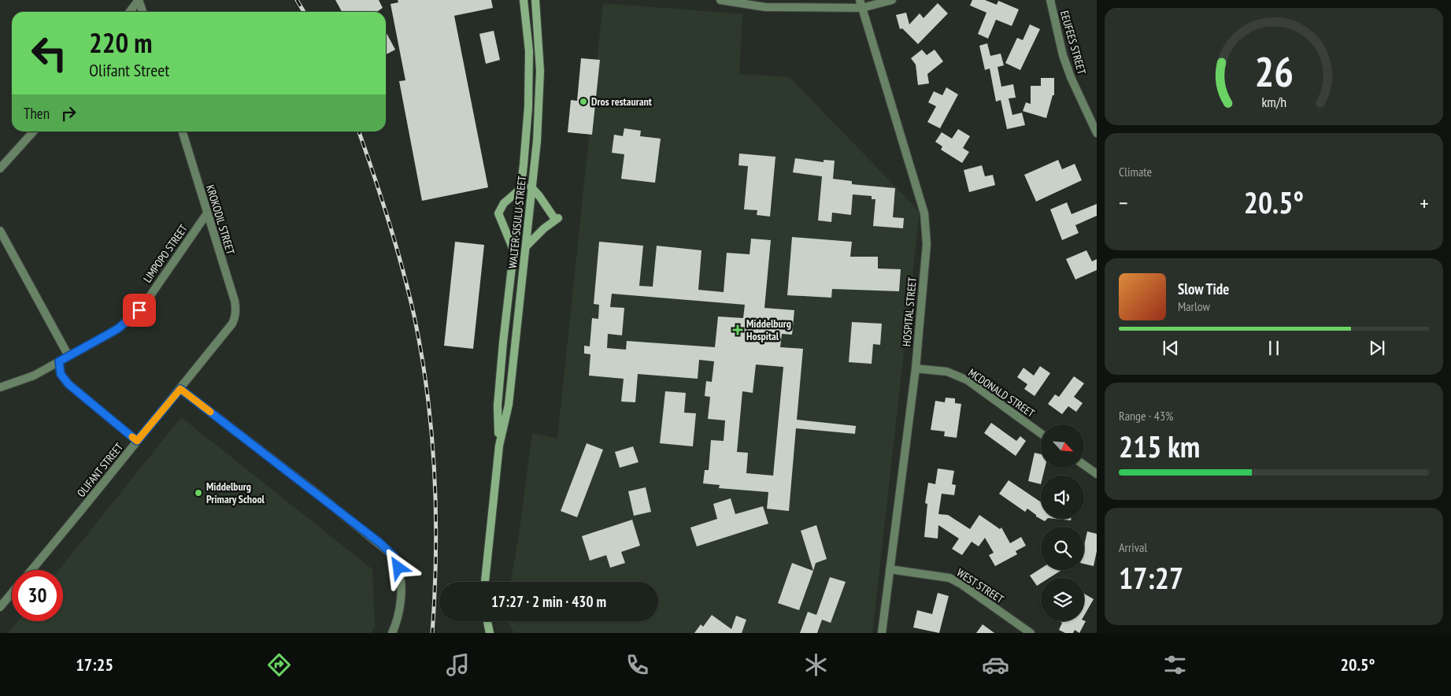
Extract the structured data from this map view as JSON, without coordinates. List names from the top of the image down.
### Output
{
  "streets": {
    "main road": ["WALTER SISULU STREET"],
    "street": [
      "EEUFEES STREET",
      "KROKODIL STREET",
      "LIMPOPO STREET",
      "HOSPITAL STREET",
      "MCDONALD STREET",
      "OLIFANT STREET",
      "WEST STREET"
    ]
  },
  "crossings": [
    ["KROKODIL STREET", "LIMPOPO STREET"],
    ["KROKODIL STREET", "OLIFANT STREET"],
    ["HOSPITAL STREET", "MCDONALD STREET"],
    ["HOSPITAL STREET", "WEST STREET"]
  ],
  "places": {
    "other": ["Dros restaurant", "Middelburg Primary School"],
    "health": ["Middelburg Hospital"]
  },
  "north": "bottom right",
  "page": {
    "turn": ["220 m", "Olifant Street"],
    "then": "Then",
    "tile": [
      "Climate",
      ["Range · 43%", "215 km"],
      ["Arrival", "17:27"]
    ],
    "heat": ["−", "20.5°", "+"],
    "song": ["Slow Tide", "Marlow"],
    "limit": "30",
    "trip": "17:27 · 2 min · 430 m",
    "tabs": ["17:25", "20.5°"],
    "gauge": ["26", "km/h"]
  }
}
